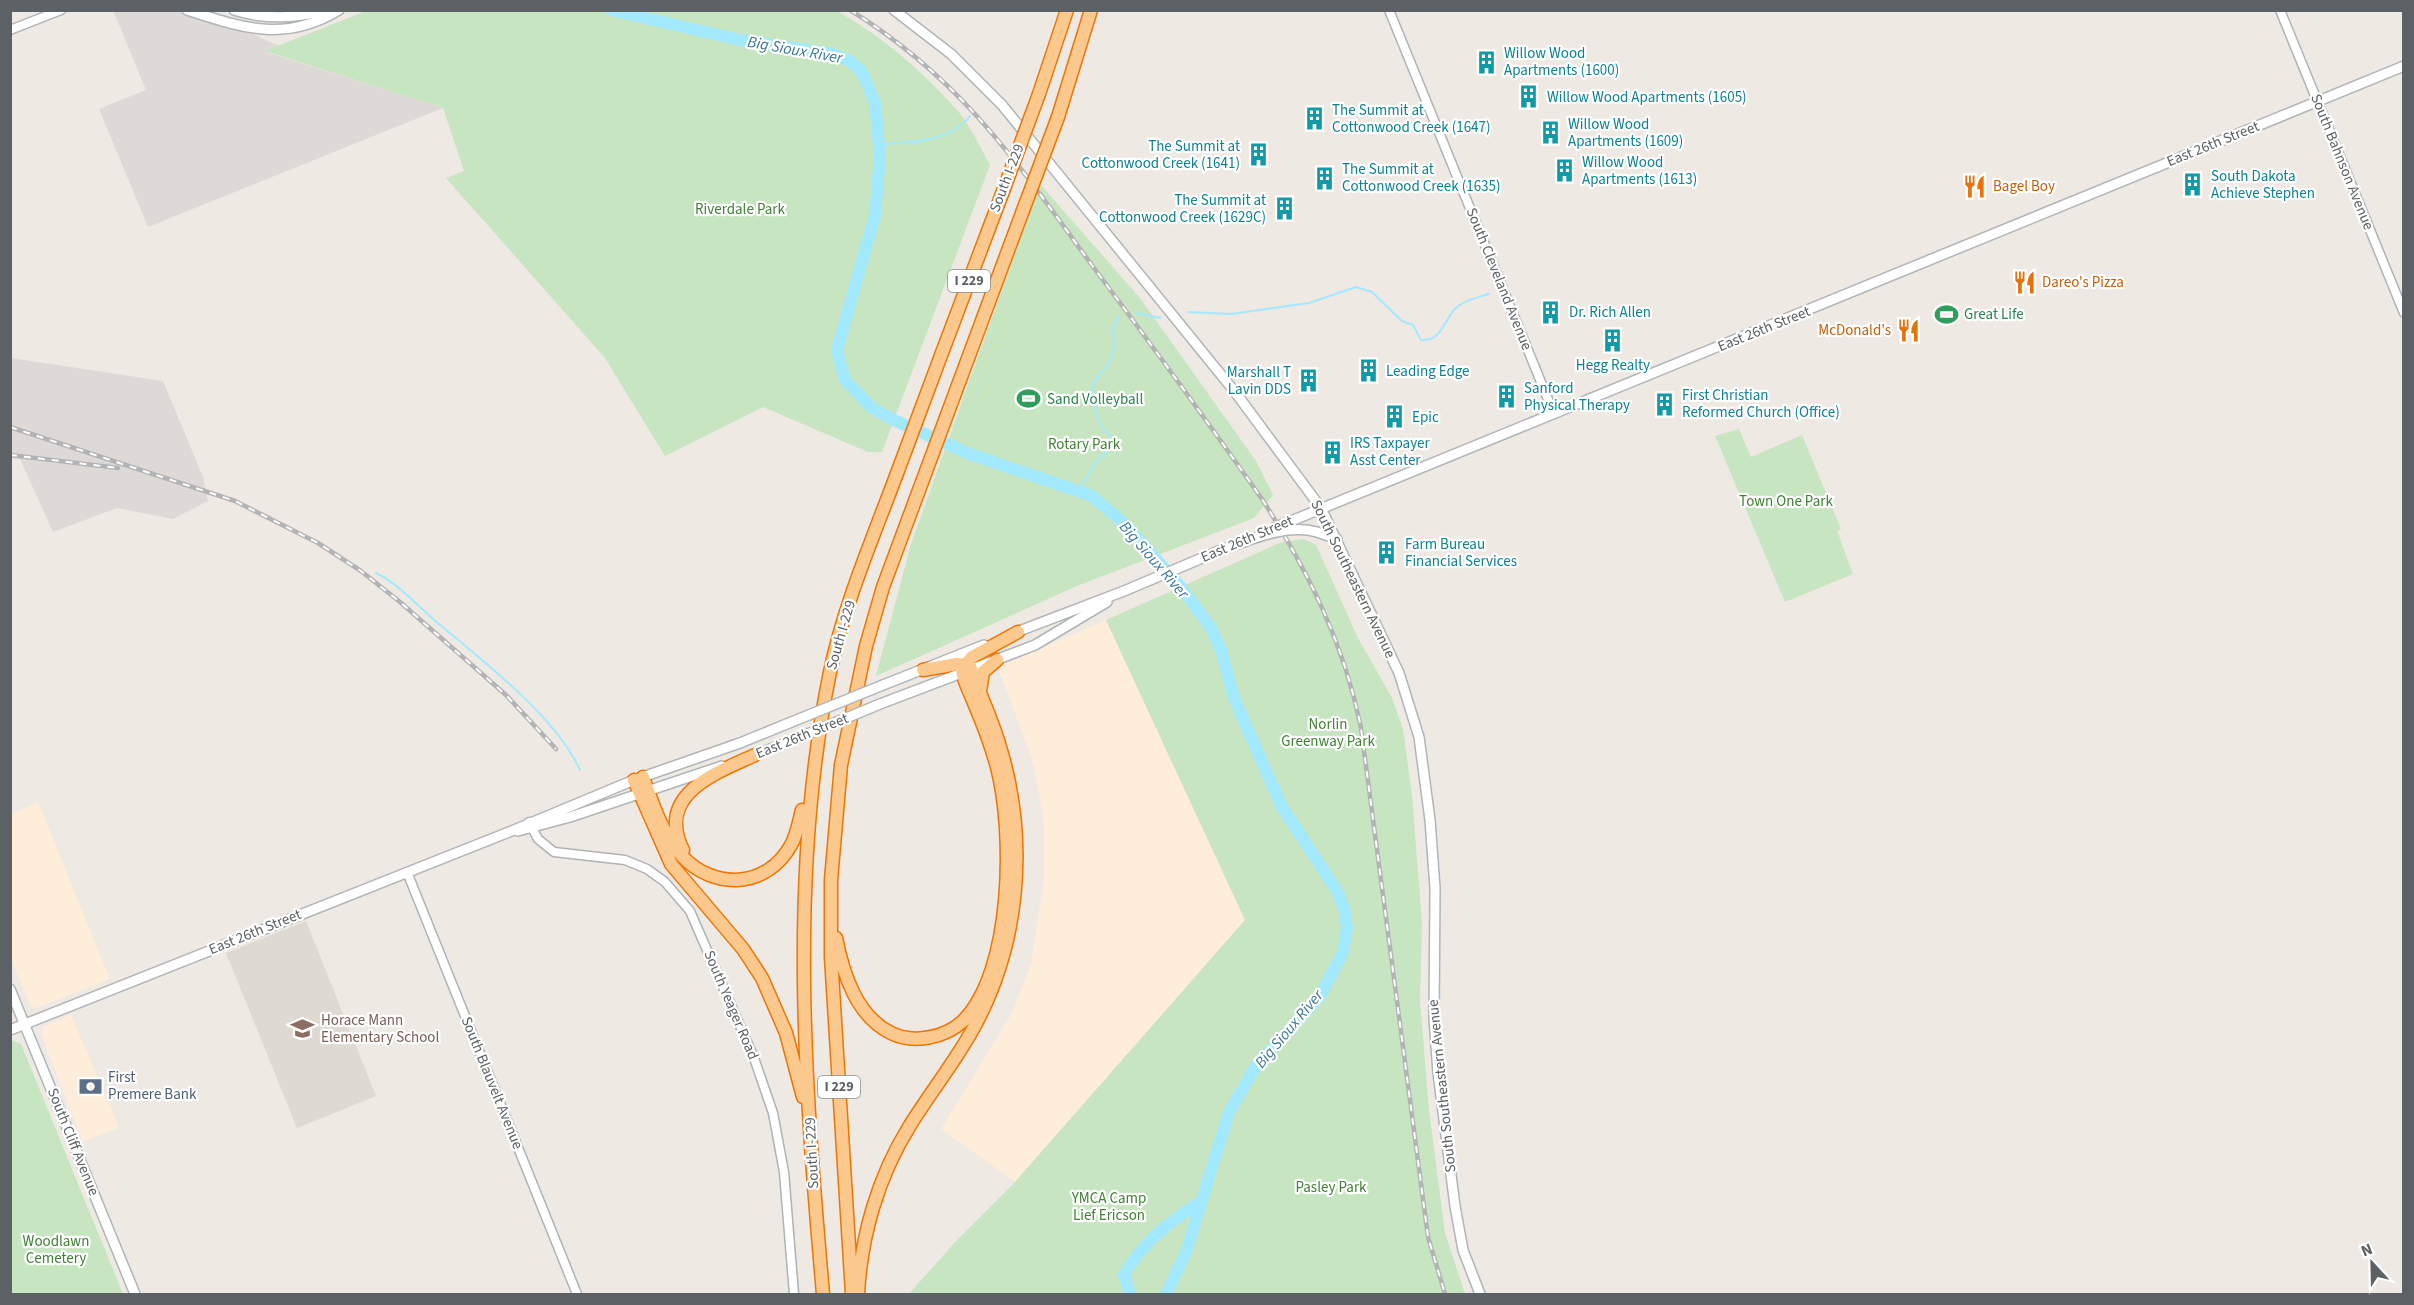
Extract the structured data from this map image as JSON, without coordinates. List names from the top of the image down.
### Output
{
  "streets": {
    "highway": ["South I-229", "I 229"],
    "main road": ["East 26th Street", "South Southeastern Avenue", "South Cliff Avenue"],
    "street": [
      "South Bahnson Avenue",
      "South Cleveland Avenue",
      "South Yeager Road",
      "South Blauvelt Avenue"
    ]
  },
  "crossings": [
    ["East 26th Street", "South Bahnson Avenue"],
    ["East 26th Street", "South Cleveland Avenue"],
    ["East 26th Street", "South Southeastern Avenue"],
    ["East 26th Street", "South Yeager Road"],
    ["East 26th Street", "South Blauvelt Avenue"],
    ["East 26th Street", "South Cliff Avenue"]
  ],
  "water": ["Big Sioux River"],
  "parks": [
    "Riverdale Park",
    "Rotary Park",
    "Town One Park",
    "Norlin Greenway Park",
    "Pasley Park",
    "YMCA Camp Lief Ericson",
    "Woodlawn Cemetery"
  ],
  "places": {
    "building": [
      "Willow Wood Apartments (1600)",
      "Willow Wood Apartments (1605)",
      "The Summit at Cottonwood Creek (1647)",
      "Willow Wood Apartments (1609)",
      "The Summit at Cottonwood Creek (1641)",
      "Willow Wood Apartments (1613)",
      "The Summit at Cottonwood Creek (1635)",
      "South Dakota Achieve Stephen",
      "The Summit at Cottonwood Creek (1629C)",
      "Dr. Rich Allen",
      "Hegg Realty",
      "Leading Edge",
      "Marshall T Lavin DDS",
      "Sanford Physical Therapy",
      "First Christian Reformed Church (Office)",
      "Epic",
      "IRS Taxpayer Asst Center",
      "Farm Bureau Financial Services"
    ],
    "restaurant": ["Bagel Boy", "Dareo's Pizza", "McDonald's"],
    "sports": ["Great Life", "Sand Volleyball"],
    "school or university": ["Horace Mann Elementary School"],
    "bank": ["First Premere Bank"]
  },
  "north": "top"
}
